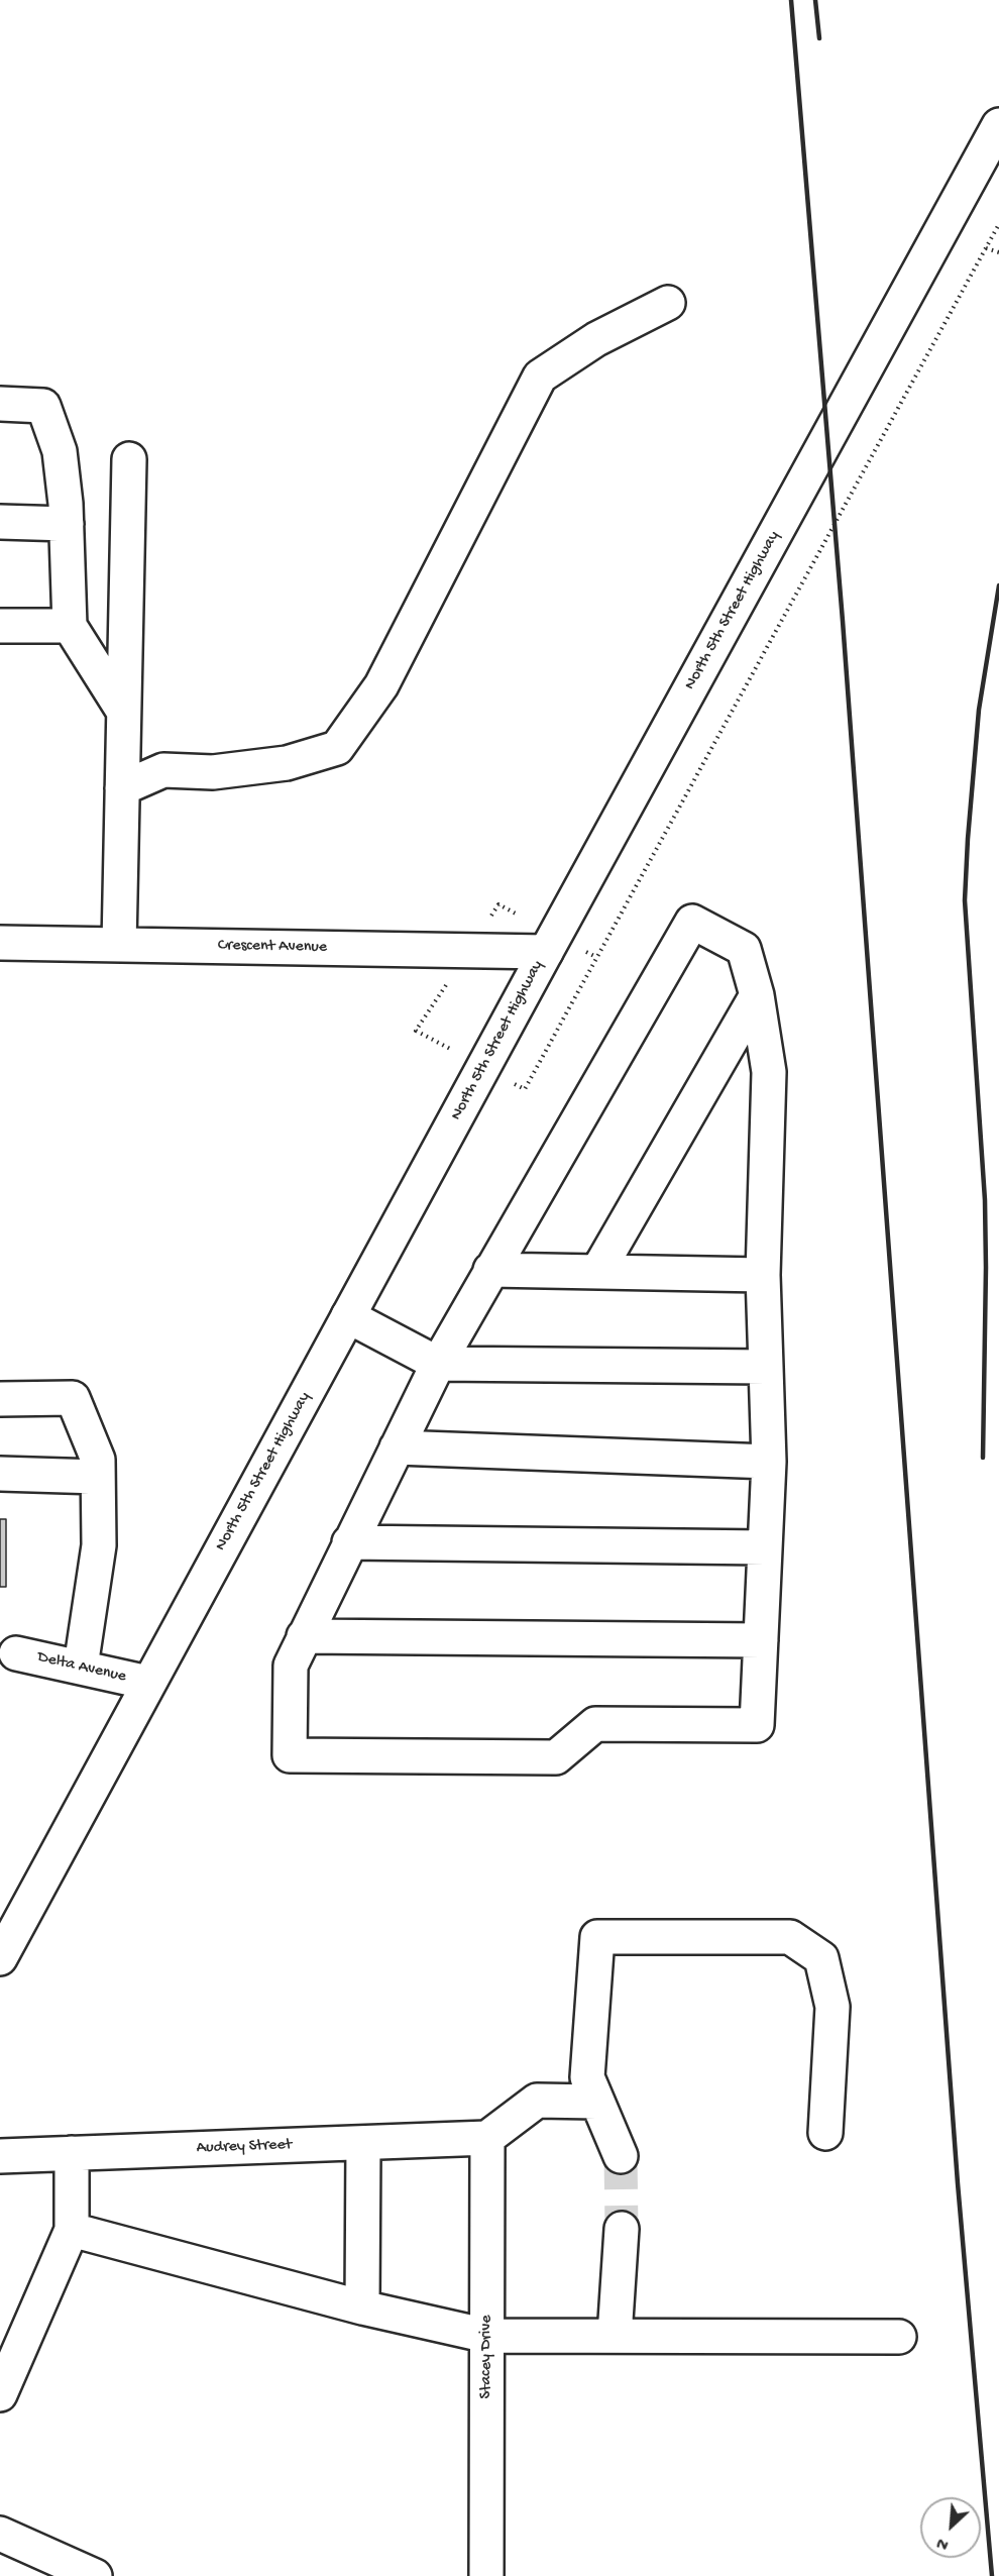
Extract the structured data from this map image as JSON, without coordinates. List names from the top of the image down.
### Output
{
  "streets": {
    "main road": [
      "North 5th Street Highway",
      "Crescent Avenue",
      "Delta Avenue",
      "Audrey Street",
      "Stacey Drive"
    ]
  },
  "crossings": [
    ["North 5th Street Highway", "Crescent Avenue"],
    ["North 5th Street Highway", "Delta Avenue"],
    ["Audrey Street", "Stacey Drive"]
  ],
  "north": "bottom left"
}
